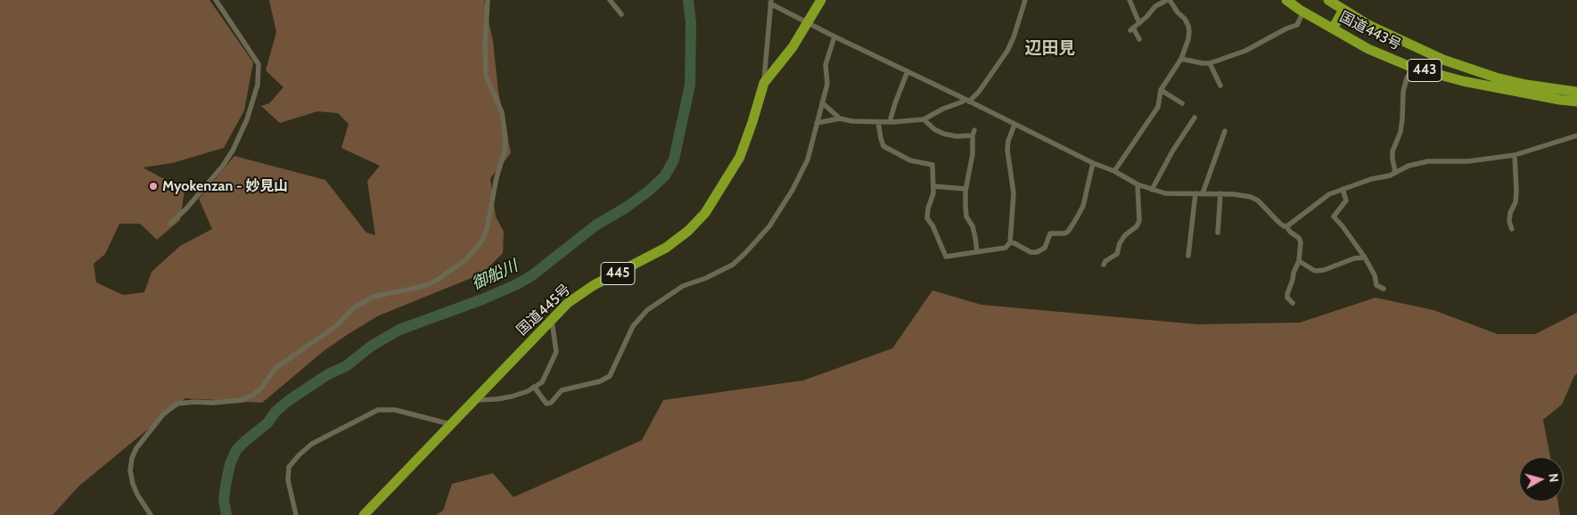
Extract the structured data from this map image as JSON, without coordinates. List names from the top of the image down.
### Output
{
  "streets": {
    "highway": [
      "国道443号",
      "443",
      "445",
      "国道445号"
    ]
  },
  "districts": ["辺田見"],
  "water": ["御船川"],
  "places": ["Myokenzan - 妙見山"],
  "north": "right"
}
